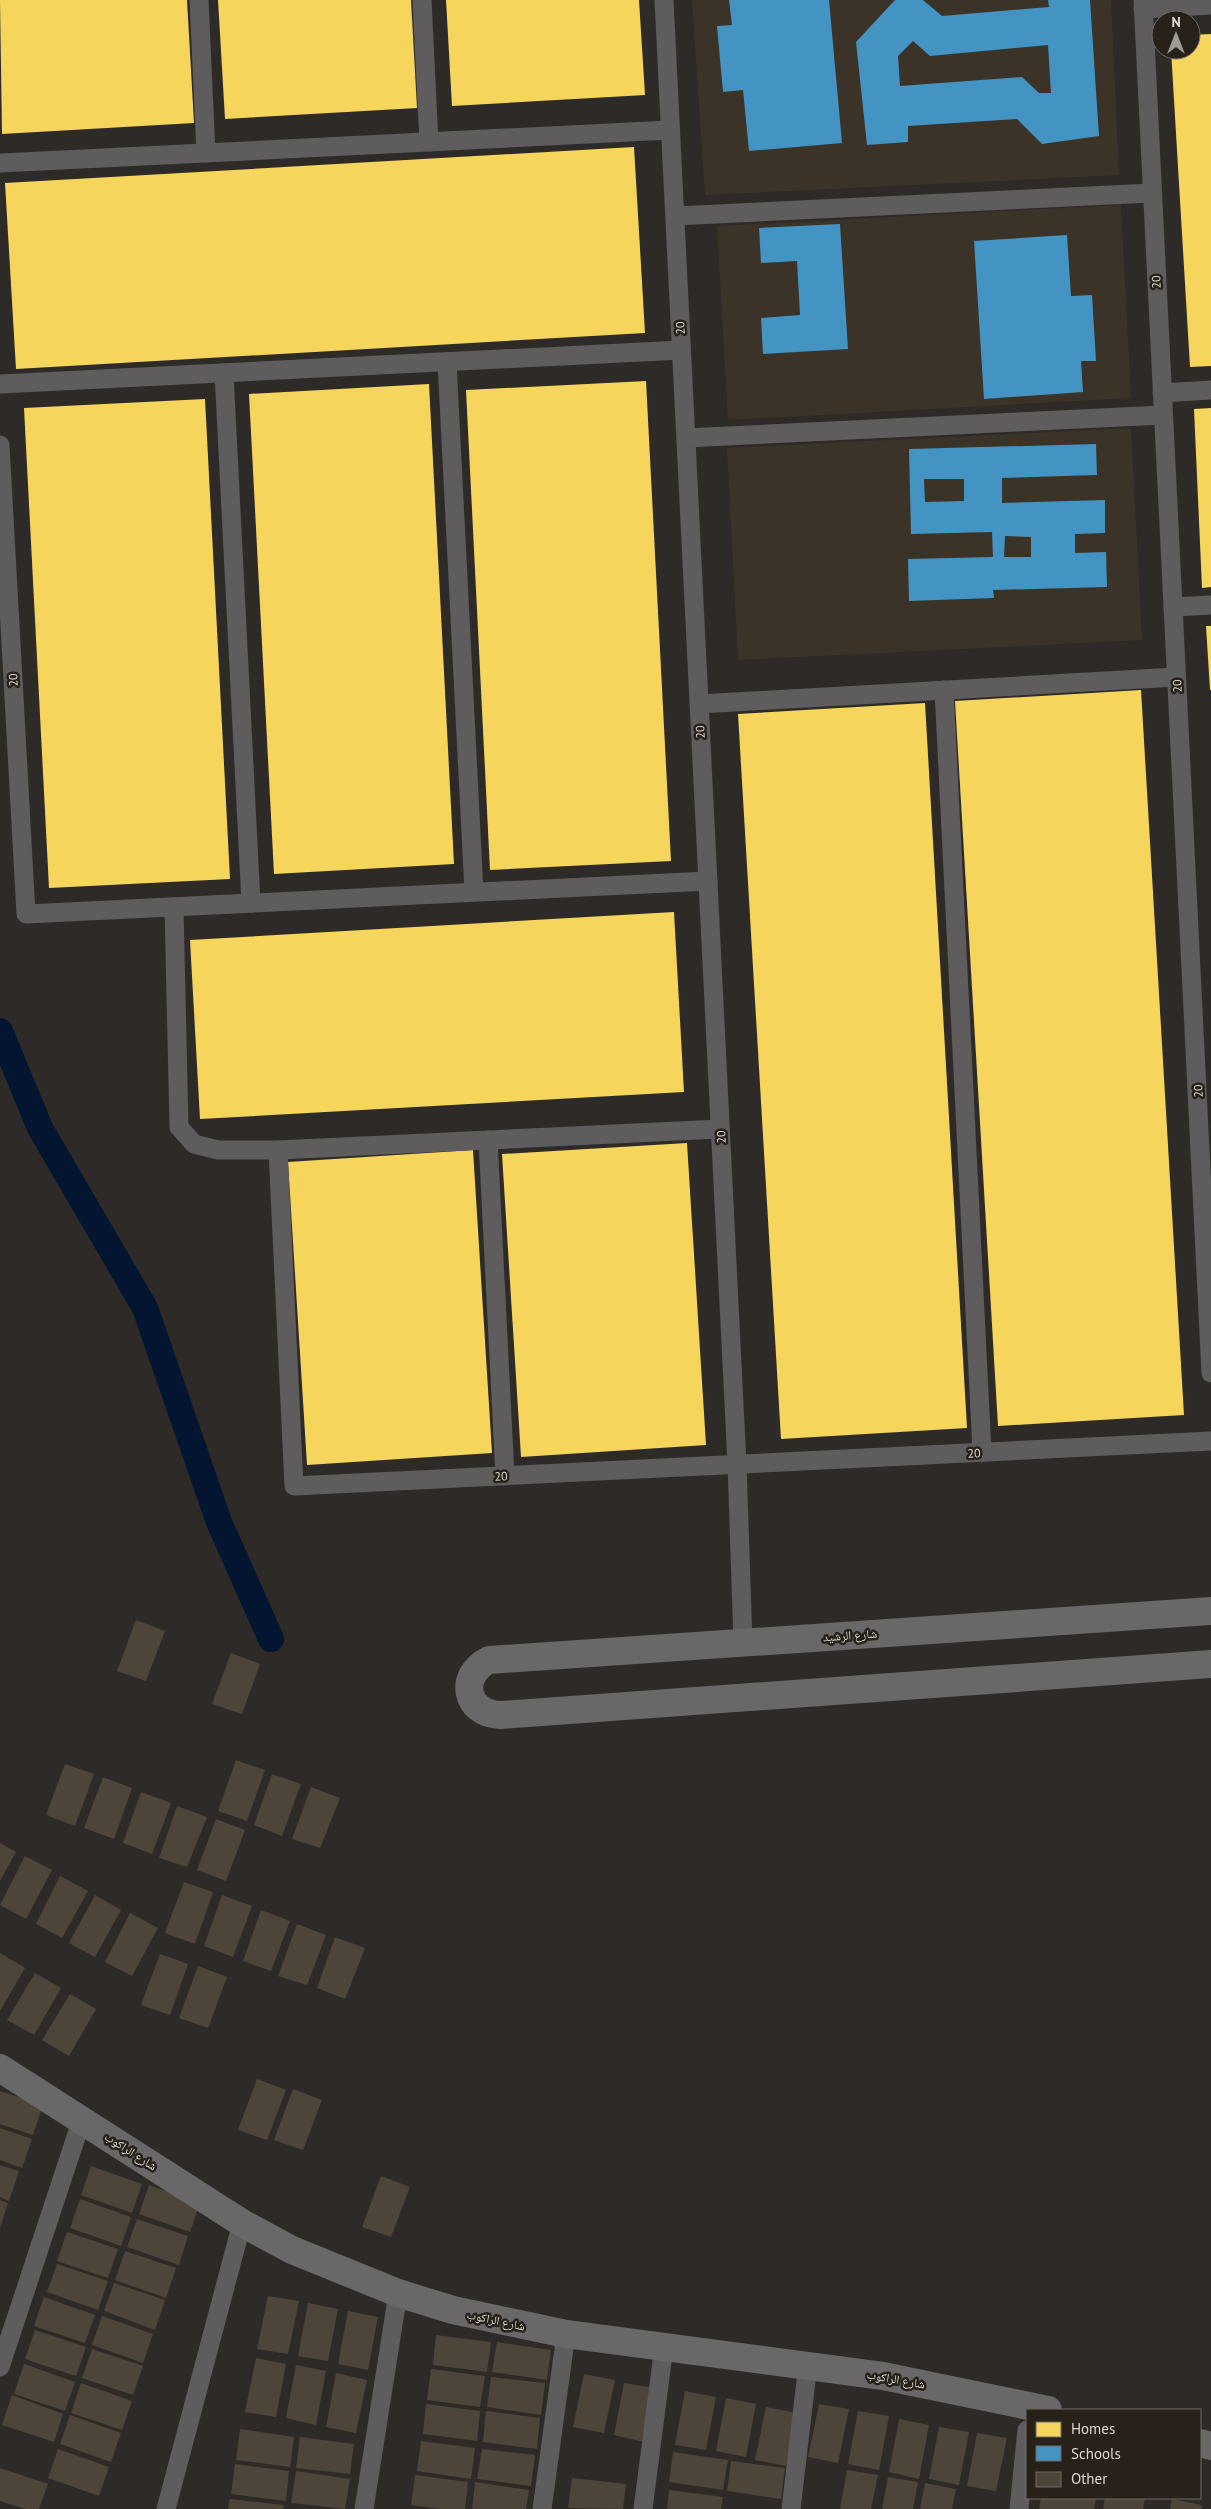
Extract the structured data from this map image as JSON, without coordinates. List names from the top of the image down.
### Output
{
  "streets": {
    "street": ["20", "شارع الرشيد", "شارع الراكوب"]
  },
  "legend": ["Homes", "Schools", "Other"],
  "north": "top"
}
